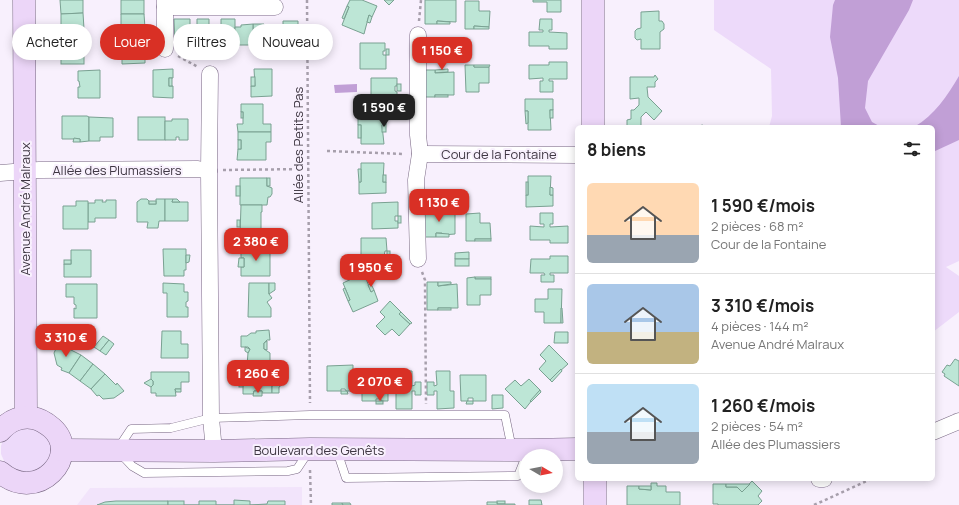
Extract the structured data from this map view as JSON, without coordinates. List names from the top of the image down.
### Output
{
  "streets": {
    "street": [
      "Cour de la Fontaine",
      "Allée des Plumassiers",
      "Avenue André Malraux",
      "Boulevard des Genêts"
    ],
    "path": ["Allée des Petits Pas"]
  },
  "crossings": [
    ["Allée des Plumassiers", "Avenue André Malraux"]
  ],
  "north": "right",
  "page": {
    "chip": [
      "Acheter",
      "Louer",
      "Filtres",
      "Nouveau"
    ],
    "price": [
      "1 150 €",
      "1 590 €",
      "1 130 €",
      "2 380 €",
      "1 950 €",
      "3 310 €",
      "1 260 €",
      "2 070 €"
    ],
    "heading": "8 biens",
    "list": [
      {
        "name": "1 590 €/mois",
        "note": "2 pièces · 68 m² · Cour de la Fontaine"
      },
      {
        "name": "3 310 €/mois",
        "note": "4 pièces · 144 m² · Avenue André Malraux"
      },
      {
        "name": "1 260 €/mois",
        "note": "2 pièces · 54 m² · Allée des Plumassiers"
      }
    ]
  }
}
